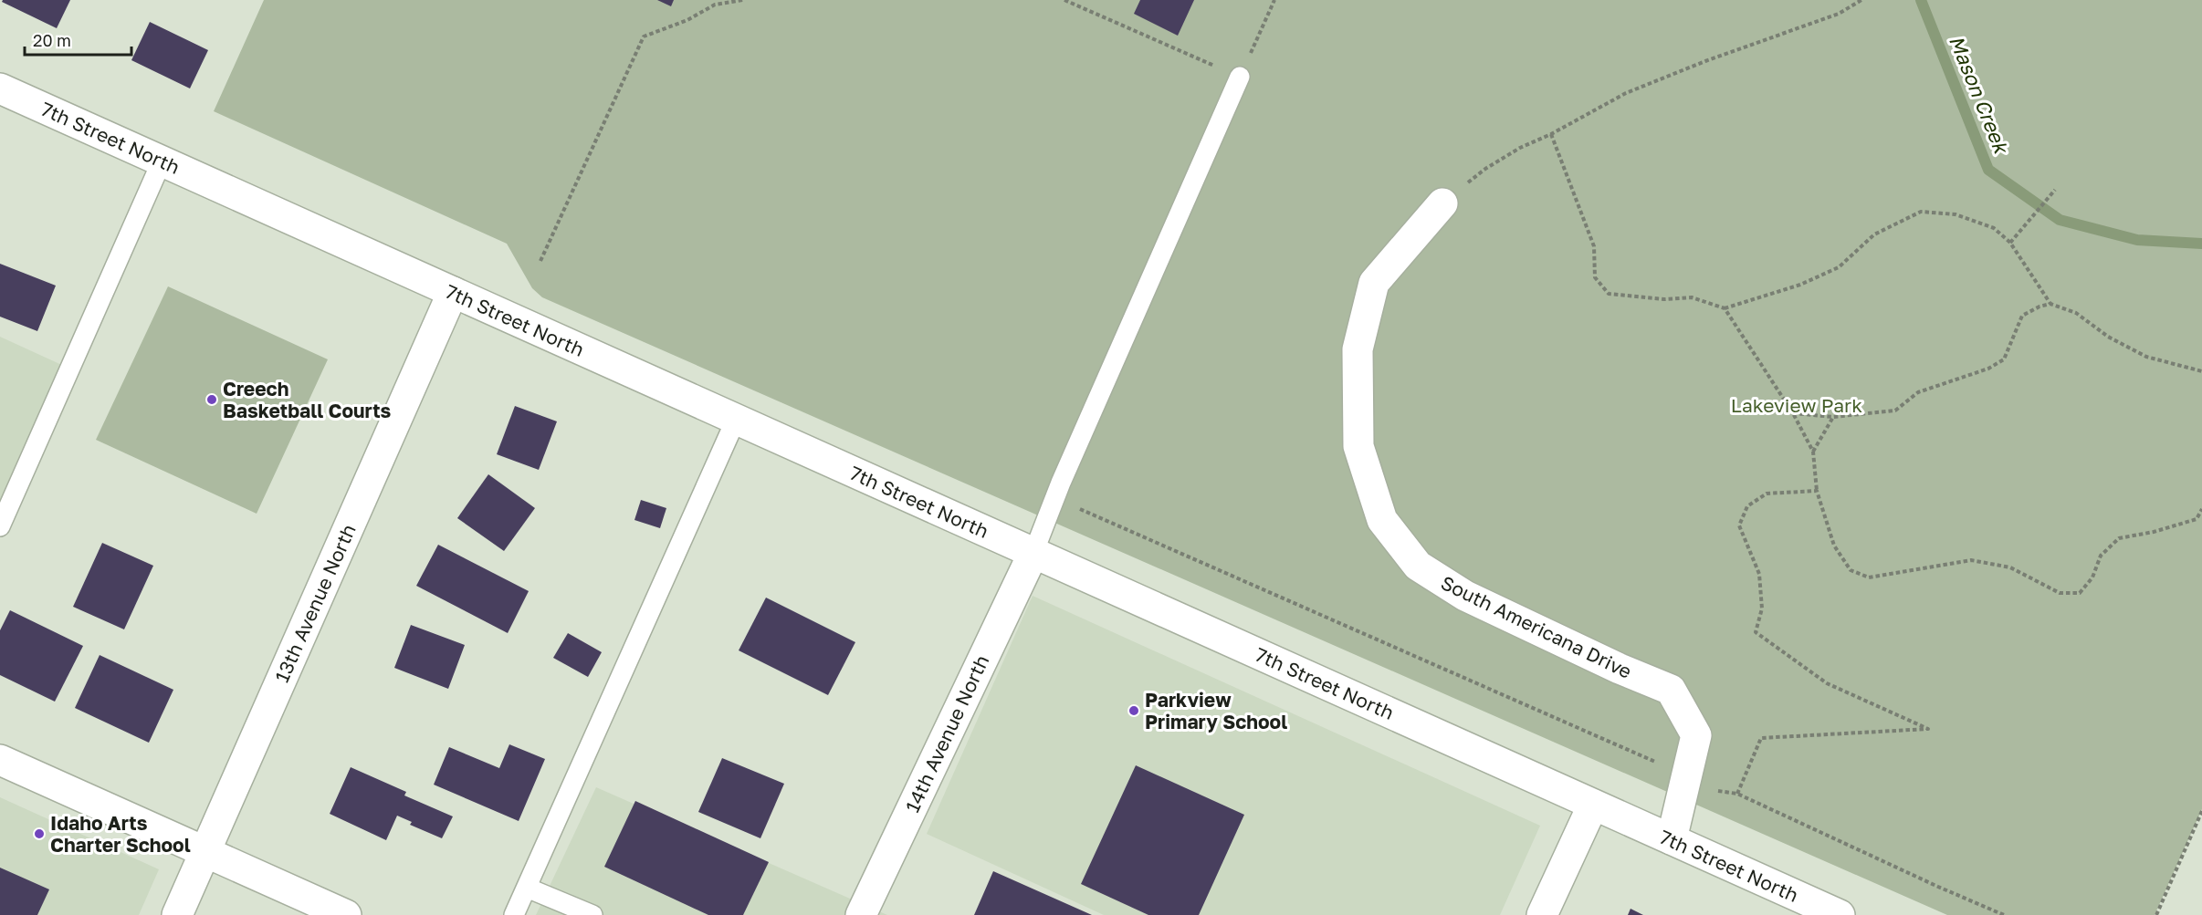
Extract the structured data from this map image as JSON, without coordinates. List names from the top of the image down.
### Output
{
  "streets": {
    "street": [
      "7th Street North",
      "13th Avenue North",
      "South Americana Drive",
      "14th Avenue North"
    ]
  },
  "crossings": [
    ["7th Street North", "13th Avenue North"],
    ["7th Street North", "South Americana Drive"],
    ["7th Street North", "14th Avenue North"]
  ],
  "water": ["Mason Creek"],
  "parks": ["Lakeview Park"],
  "places": ["Creech Basketball Courts", "Parkview Primary School", "Idaho Arts Charter School"],
  "scale_bar": "20 m"
}
